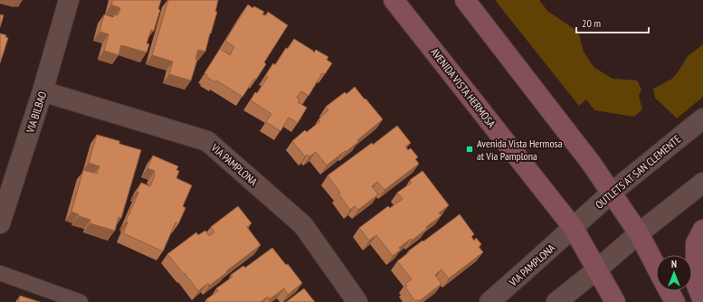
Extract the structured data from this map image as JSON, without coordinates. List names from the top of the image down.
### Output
{
  "streets": {
    "main road": ["AVENIDA VISTA HERMOSA"],
    "street": ["VIA BILBAO", "VIA PAMPLONA", "OUTLETS AT SAN CLEMENTE"]
  },
  "crossings": [
    ["AVENIDA VISTA HERMOSA", "VIA PAMPLONA"],
    ["AVENIDA VISTA HERMOSA", "OUTLETS AT SAN CLEMENTE"],
    ["VIA BILBAO", "VIA PAMPLONA"],
    ["VIA PAMPLONA", "OUTLETS AT SAN CLEMENTE"]
  ],
  "places": {
    "transit": ["Avenida Vista Hermosa at Via Pamplona"]
  },
  "scale_bar": "20 m",
  "north": "top"
}
